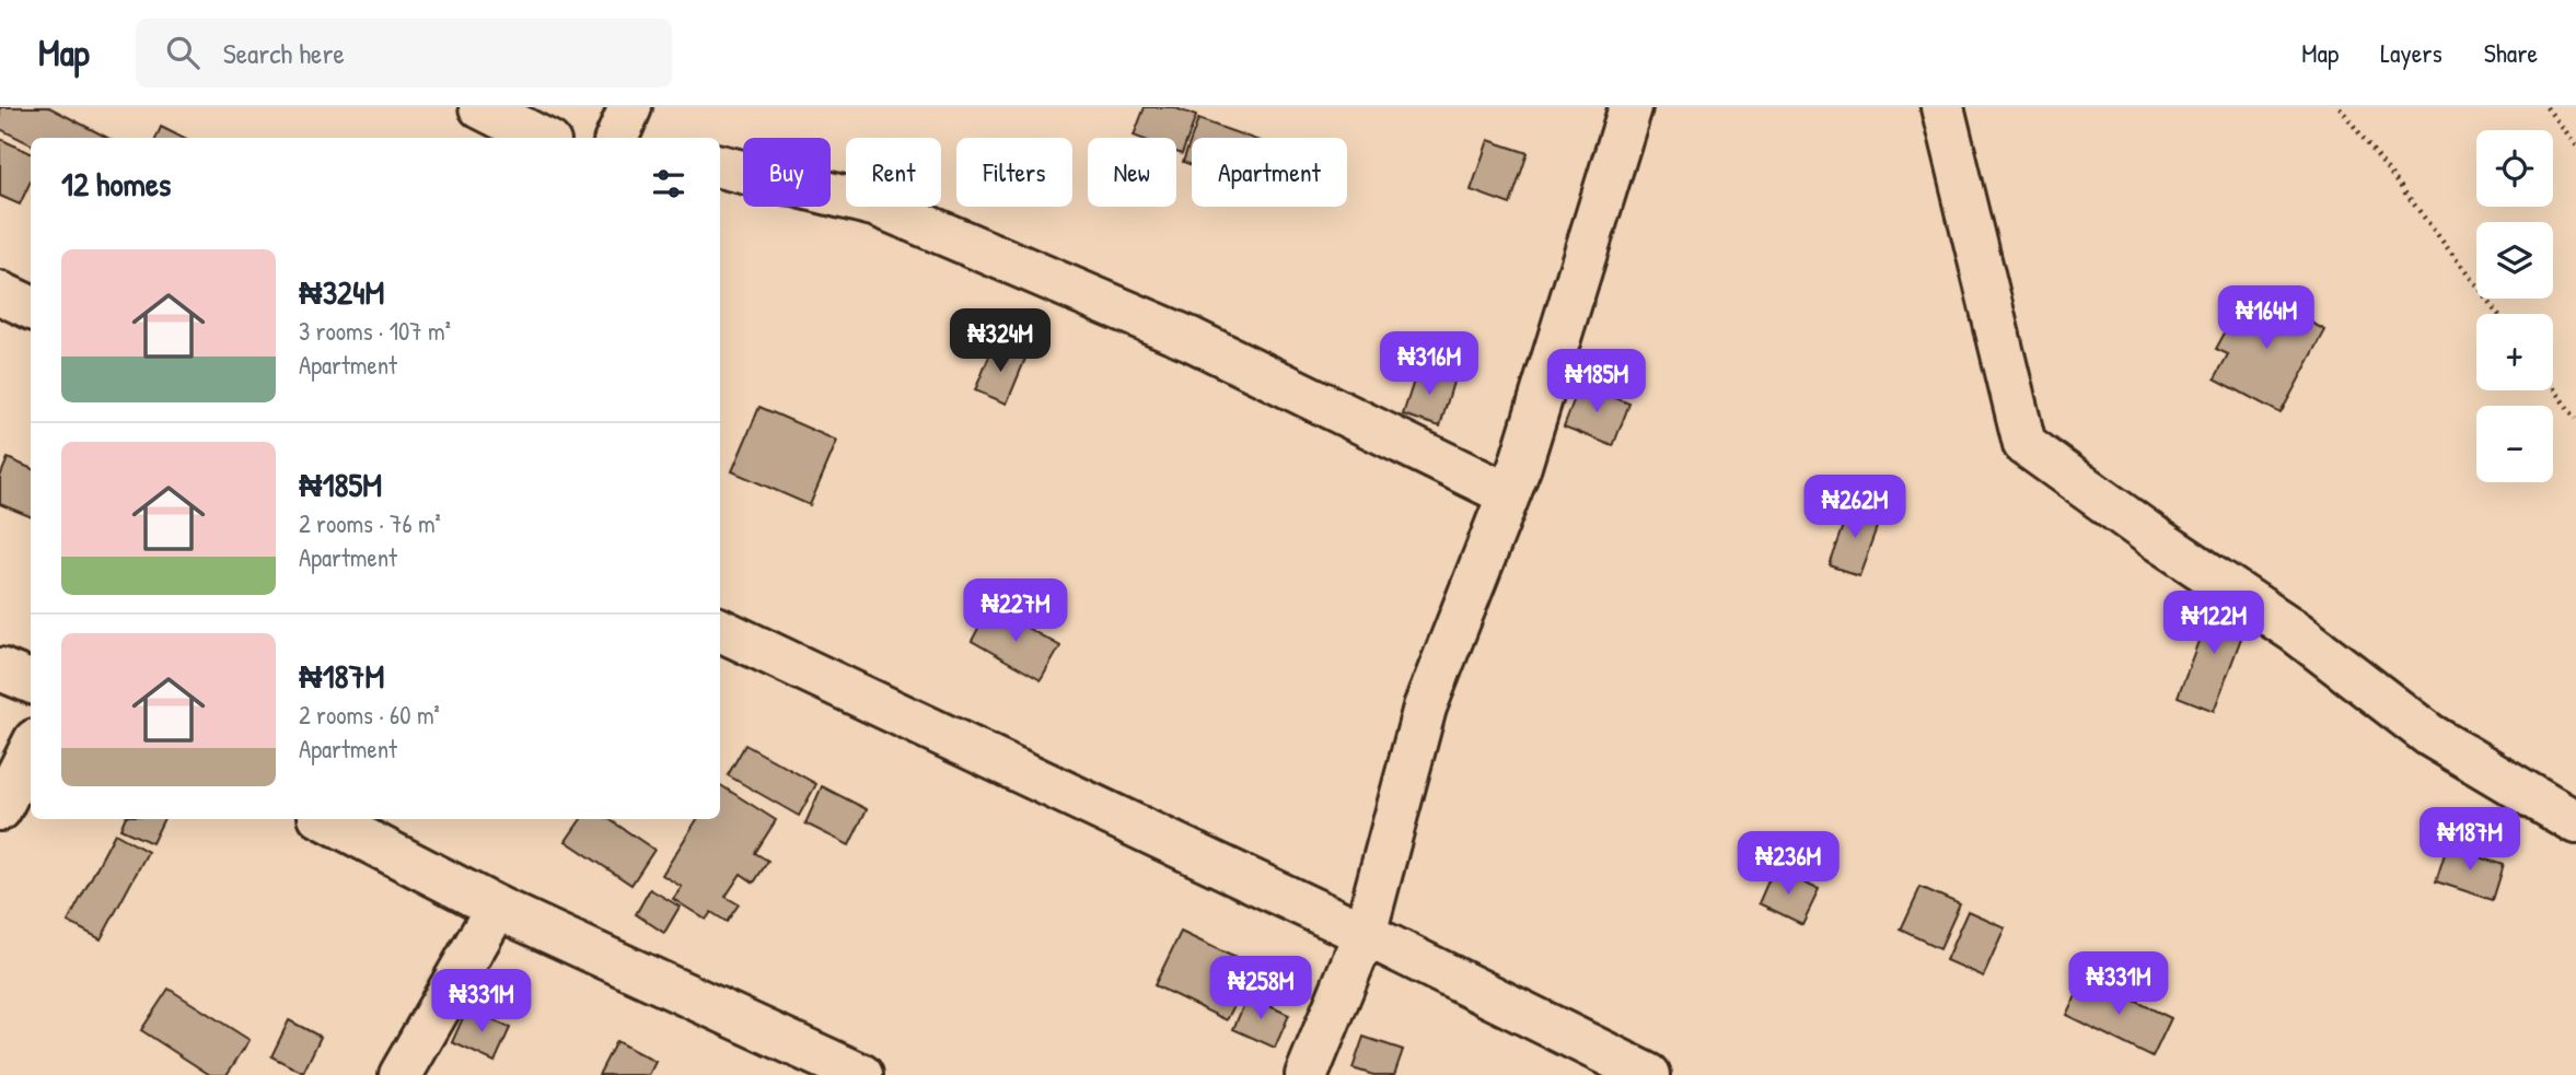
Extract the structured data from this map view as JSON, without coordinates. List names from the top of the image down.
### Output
{
  "page": {
    "header": "Map",
    "search": "Search here",
    "nav": ["Map", "Layers", "Share"],
    "map_buttons": ["+", "−"],
    "chip": [
      "Buy",
      "Rent",
      "Filters",
      "New",
      "Apartment"
    ],
    "heading": "12 homes",
    "list": [
      {
        "name": "₦324M",
        "note": "3 rooms · 107 m² · Apartment"
      },
      {
        "name": "₦185M",
        "note": "2 rooms · 76 m² · Apartment"
      },
      {
        "name": "₦187M",
        "note": "2 rooms · 60 m² · Apartment"
      }
    ],
    "price": [
      "₦164M",
      "₦324M",
      "₦316M",
      "₦185M",
      "₦262M",
      "₦227M",
      "₦122M",
      "₦187M",
      "₦236M",
      "₦331M",
      "₦258M",
      "₦331M"
    ]
  }
}
